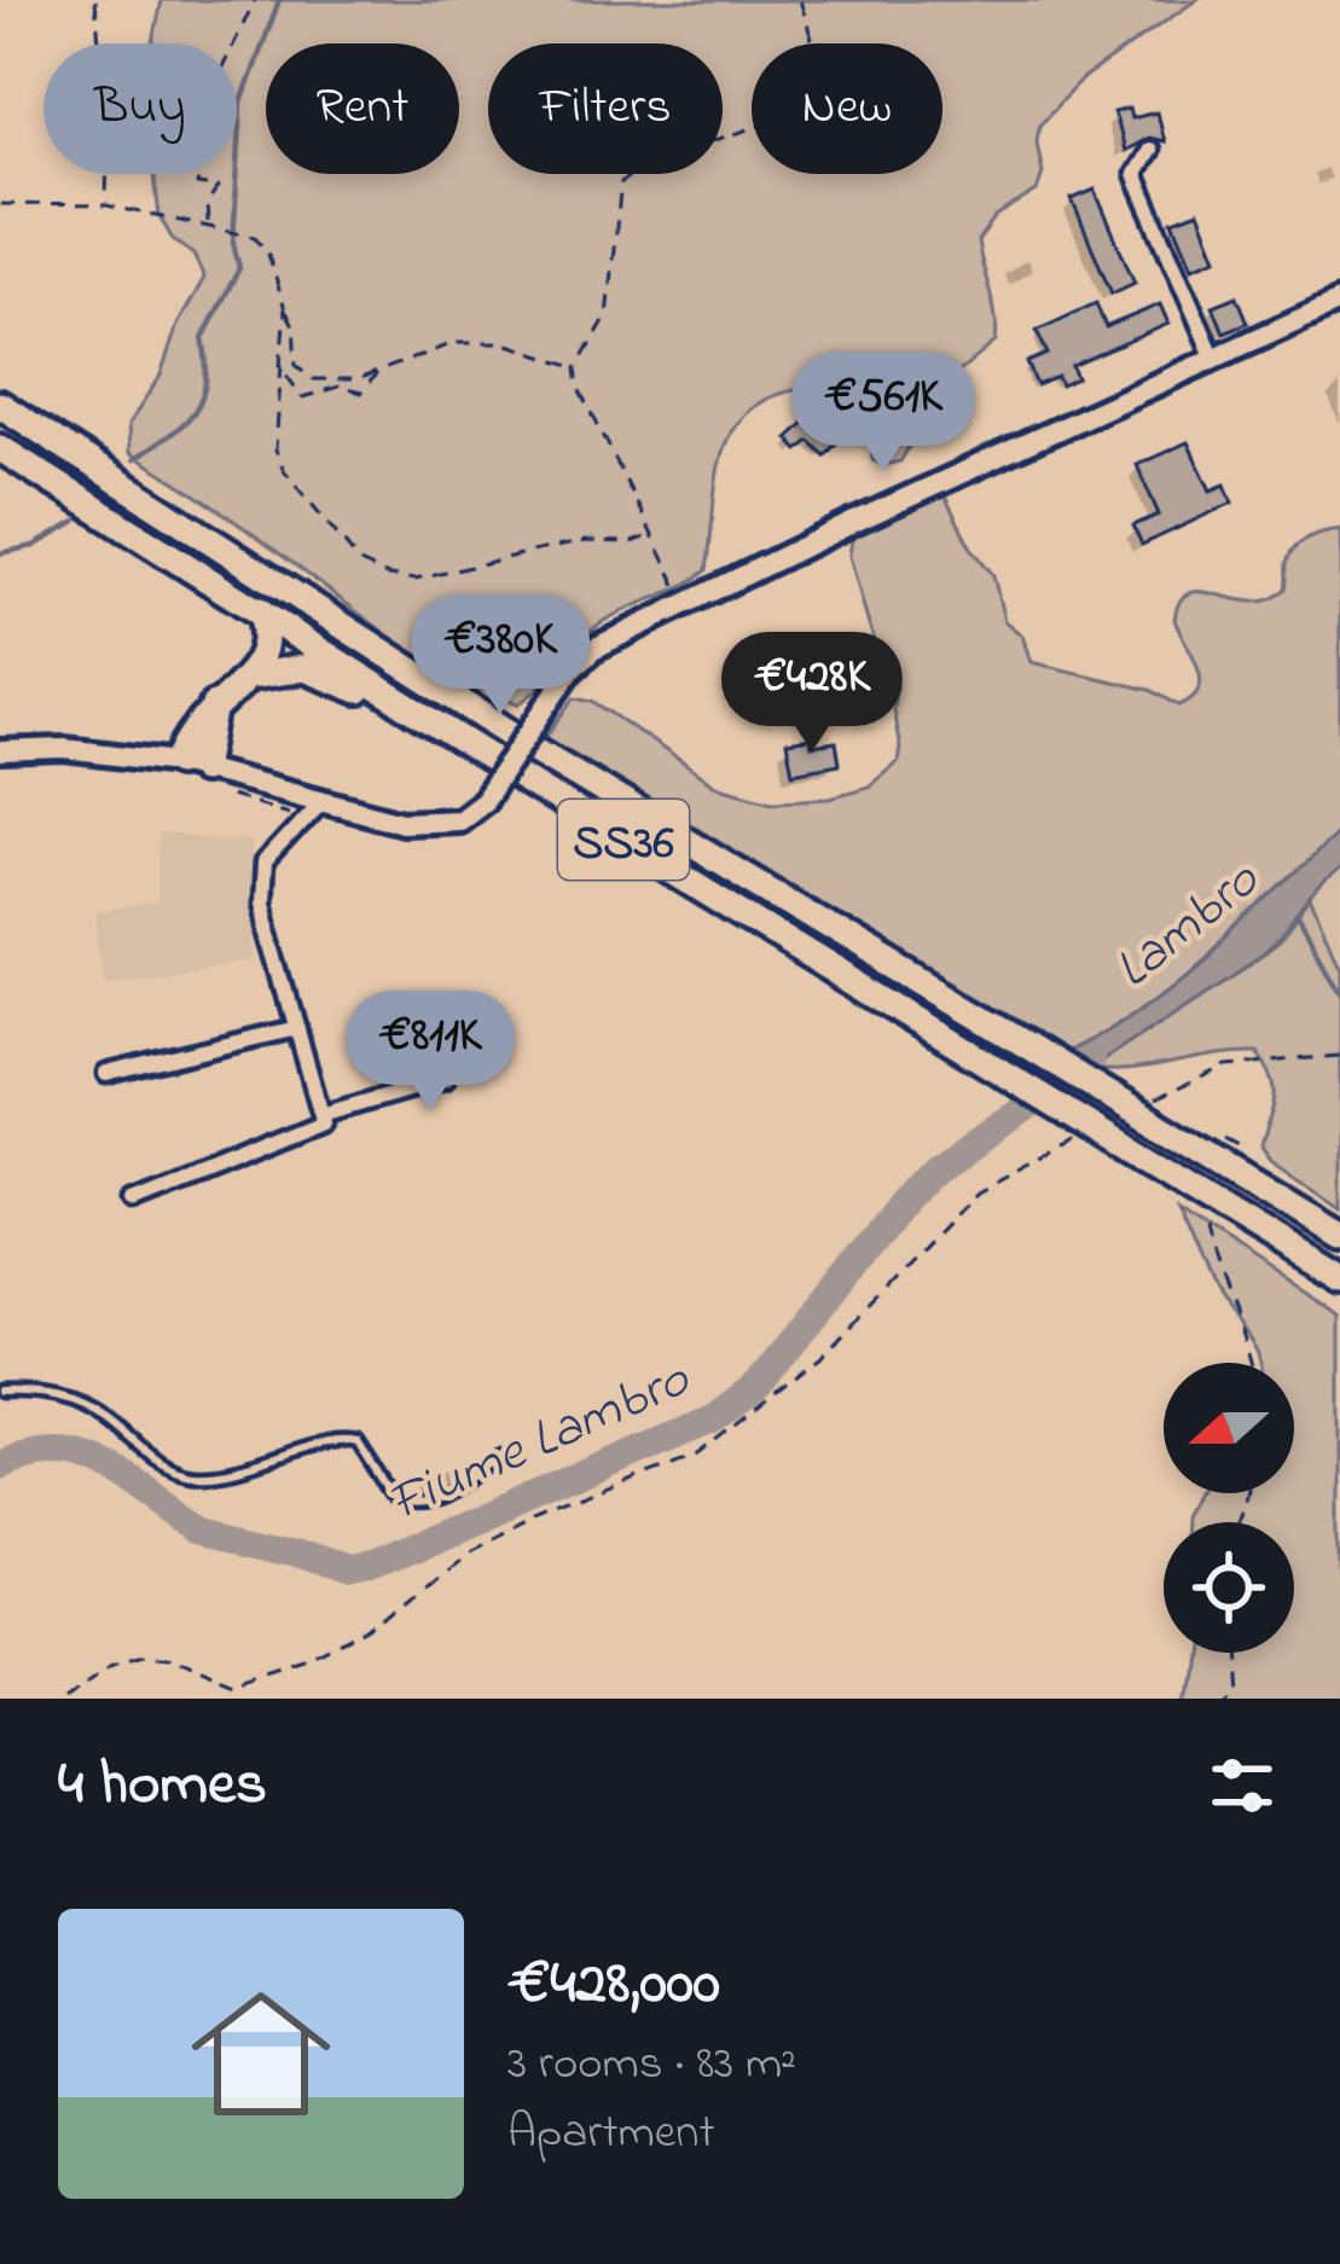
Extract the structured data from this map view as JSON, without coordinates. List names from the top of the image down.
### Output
{
  "streets": {
    "highway": ["SS36"]
  },
  "water": ["Lambro", "Fiume Lambro"],
  "north": "left",
  "page": {
    "chip": [
      "Buy",
      "Rent",
      "Filters",
      "New"
    ],
    "price": [
      "€561K",
      "€380K",
      "€428K",
      "€811K"
    ],
    "heading": "4 homes",
    "list": [
      {
        "name": "€428,000",
        "note": "3 rooms · 83 m² · Apartment"
      }
    ]
  }
}
